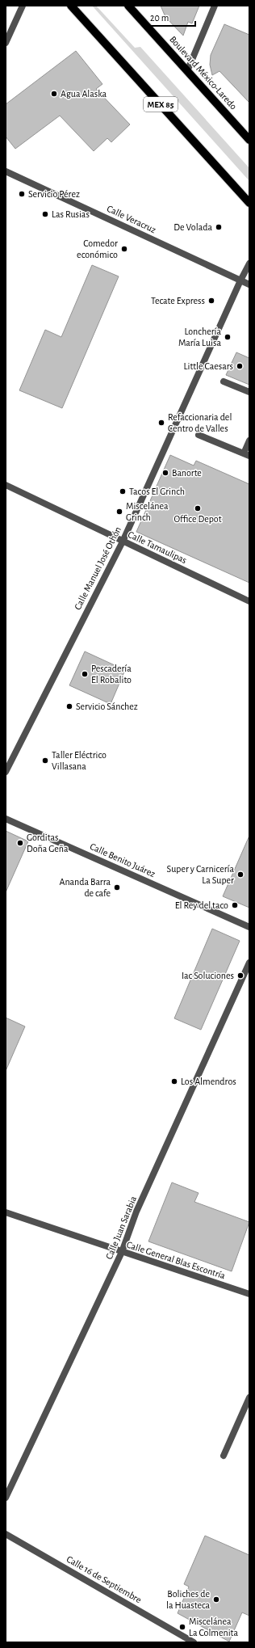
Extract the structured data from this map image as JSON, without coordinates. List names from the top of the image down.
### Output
{
  "streets": {
    "main road": ["Boulevard México-Laredo", "MEX 85"],
    "street": [
      "Calle Veracruz",
      "Calle Tamaulipas",
      "Calle Manuel José Othón",
      "Calle Benito Juárez",
      "Calle Juan Sarabia",
      "Calle General Blas Escontría",
      "Calle 16 de Septiembre"
    ]
  },
  "crossings": [
    ["Calle Veracruz", "Calle Manuel José Othón"],
    ["Calle Tamaulipas", "Calle Manuel José Othón"],
    ["Calle Juan Sarabia", "Calle General Blas Escontría"]
  ],
  "places": [
    "Agua Alaska",
    "Servicio Pérez",
    "Las Rusias",
    "De Volada",
    "Comedor económico",
    "Tecate Express",
    "Lonchería María Luisa",
    "Little Caesars",
    "Refaccionaria del Centro de Valles",
    "Banorte",
    "Tacos El Grinch",
    "Office Depot",
    "Miscelánea Grinch",
    "Pescadería El Robalito",
    "Servicio Sánchez",
    "Taller Eléctrico Villasana",
    "Gorditas Doña Geña",
    "Super y Carnicería La Super",
    "Ananda Barra de cafe",
    "El Rey del taco",
    "Iac Soluciones",
    "Los Almendros",
    "Boliches de la Huasteca",
    "Miscelánea La Colmenita"
  ],
  "scale_bar": "20 m"
}
